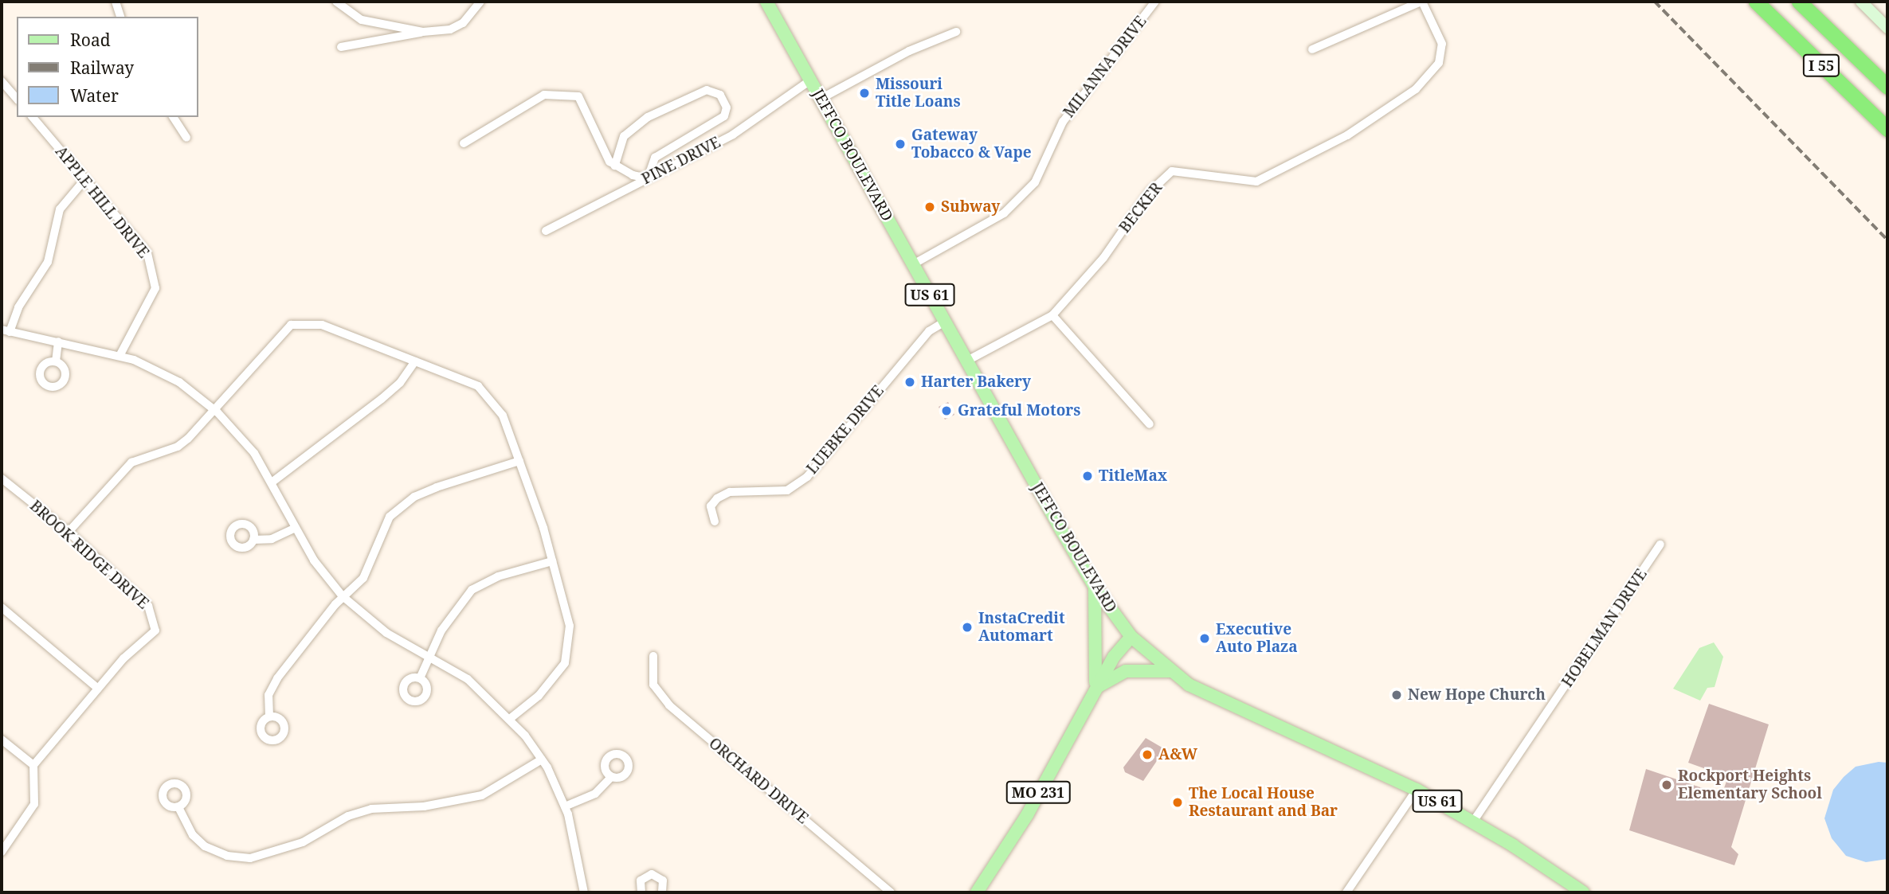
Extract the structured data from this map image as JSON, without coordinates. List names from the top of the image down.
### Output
{
  "streets": {
    "highway": ["I 55"],
    "main road": ["JEFFCO BOULEVARD", "US 61", "MO 231"],
    "street": [
      "MILANNA DRIVE",
      "PINE DRIVE",
      "APPLE HILL DRIVE",
      "BECKER",
      "LUEBKE DRIVE",
      "BROOK RIDGE DRIVE",
      "HOBELMAN DRIVE",
      "ORCHARD DRIVE"
    ]
  },
  "crossings": [
    ["MILANNA DRIVE", "JEFFCO BOULEVARD"],
    ["JEFFCO BOULEVARD", "PINE DRIVE"],
    ["JEFFCO BOULEVARD", "BECKER"],
    ["JEFFCO BOULEVARD", "LUEBKE DRIVE"],
    ["JEFFCO BOULEVARD", "HOBELMAN DRIVE"],
    ["JEFFCO BOULEVARD", "MO 231"]
  ],
  "places": [
    "Missouri Title Loans",
    "Gateway Tobacco & Vape",
    "Subway",
    "Harter Bakery",
    "Grateful Motors",
    "TitleMax",
    "InstaCredit Automart",
    "Executive Auto Plaza",
    "New Hope Church",
    "A&W",
    "Rockport Heights Elementary School",
    "The Local House Restaurant and Bar"
  ],
  "legend": ["Road", "Railway", "Water"]
}
